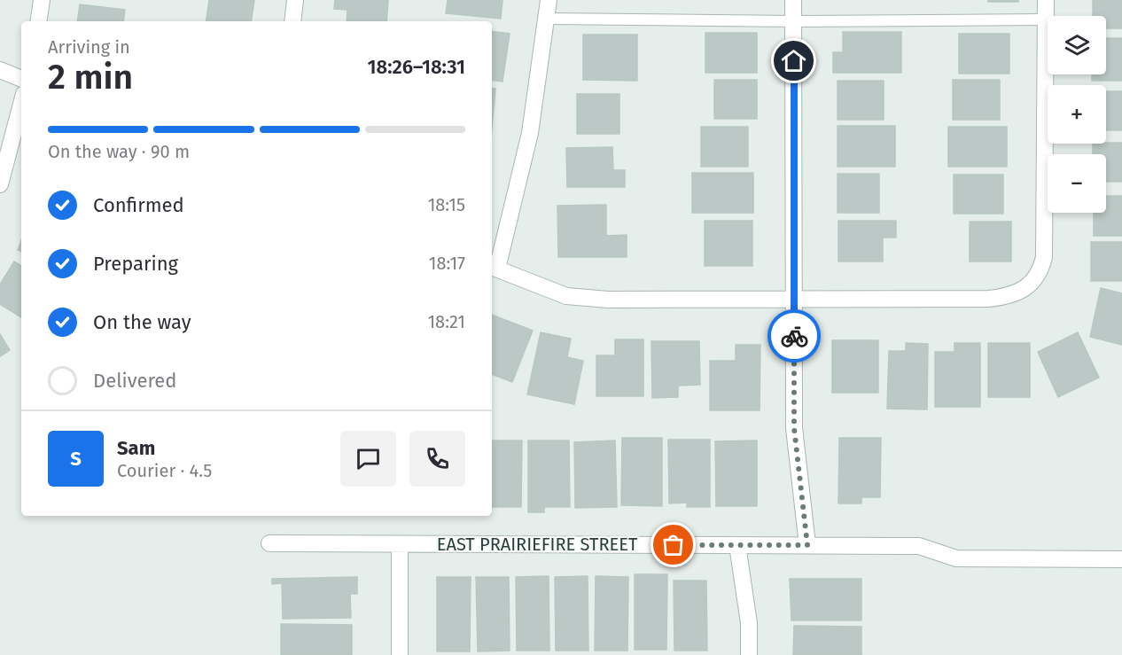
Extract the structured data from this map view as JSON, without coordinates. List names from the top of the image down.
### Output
{
  "streets": {
    "street": ["EAST PRAIRIEFIRE STREET"]
  },
  "page": {
    "map_buttons": ["+", "−"],
    "heading": ["2 min", "Arriving in", "18:26–18:31"],
    "panel": ["Sam", "Courier · 4.5"],
    "bar": "On the way · 90 m",
    "list": [
      ["Confirmed", "18:15"],
      ["Preparing", "18:17"],
      ["On the way", "18:21"],
      "Delivered"
    ],
    "round": "S"
  }
}
